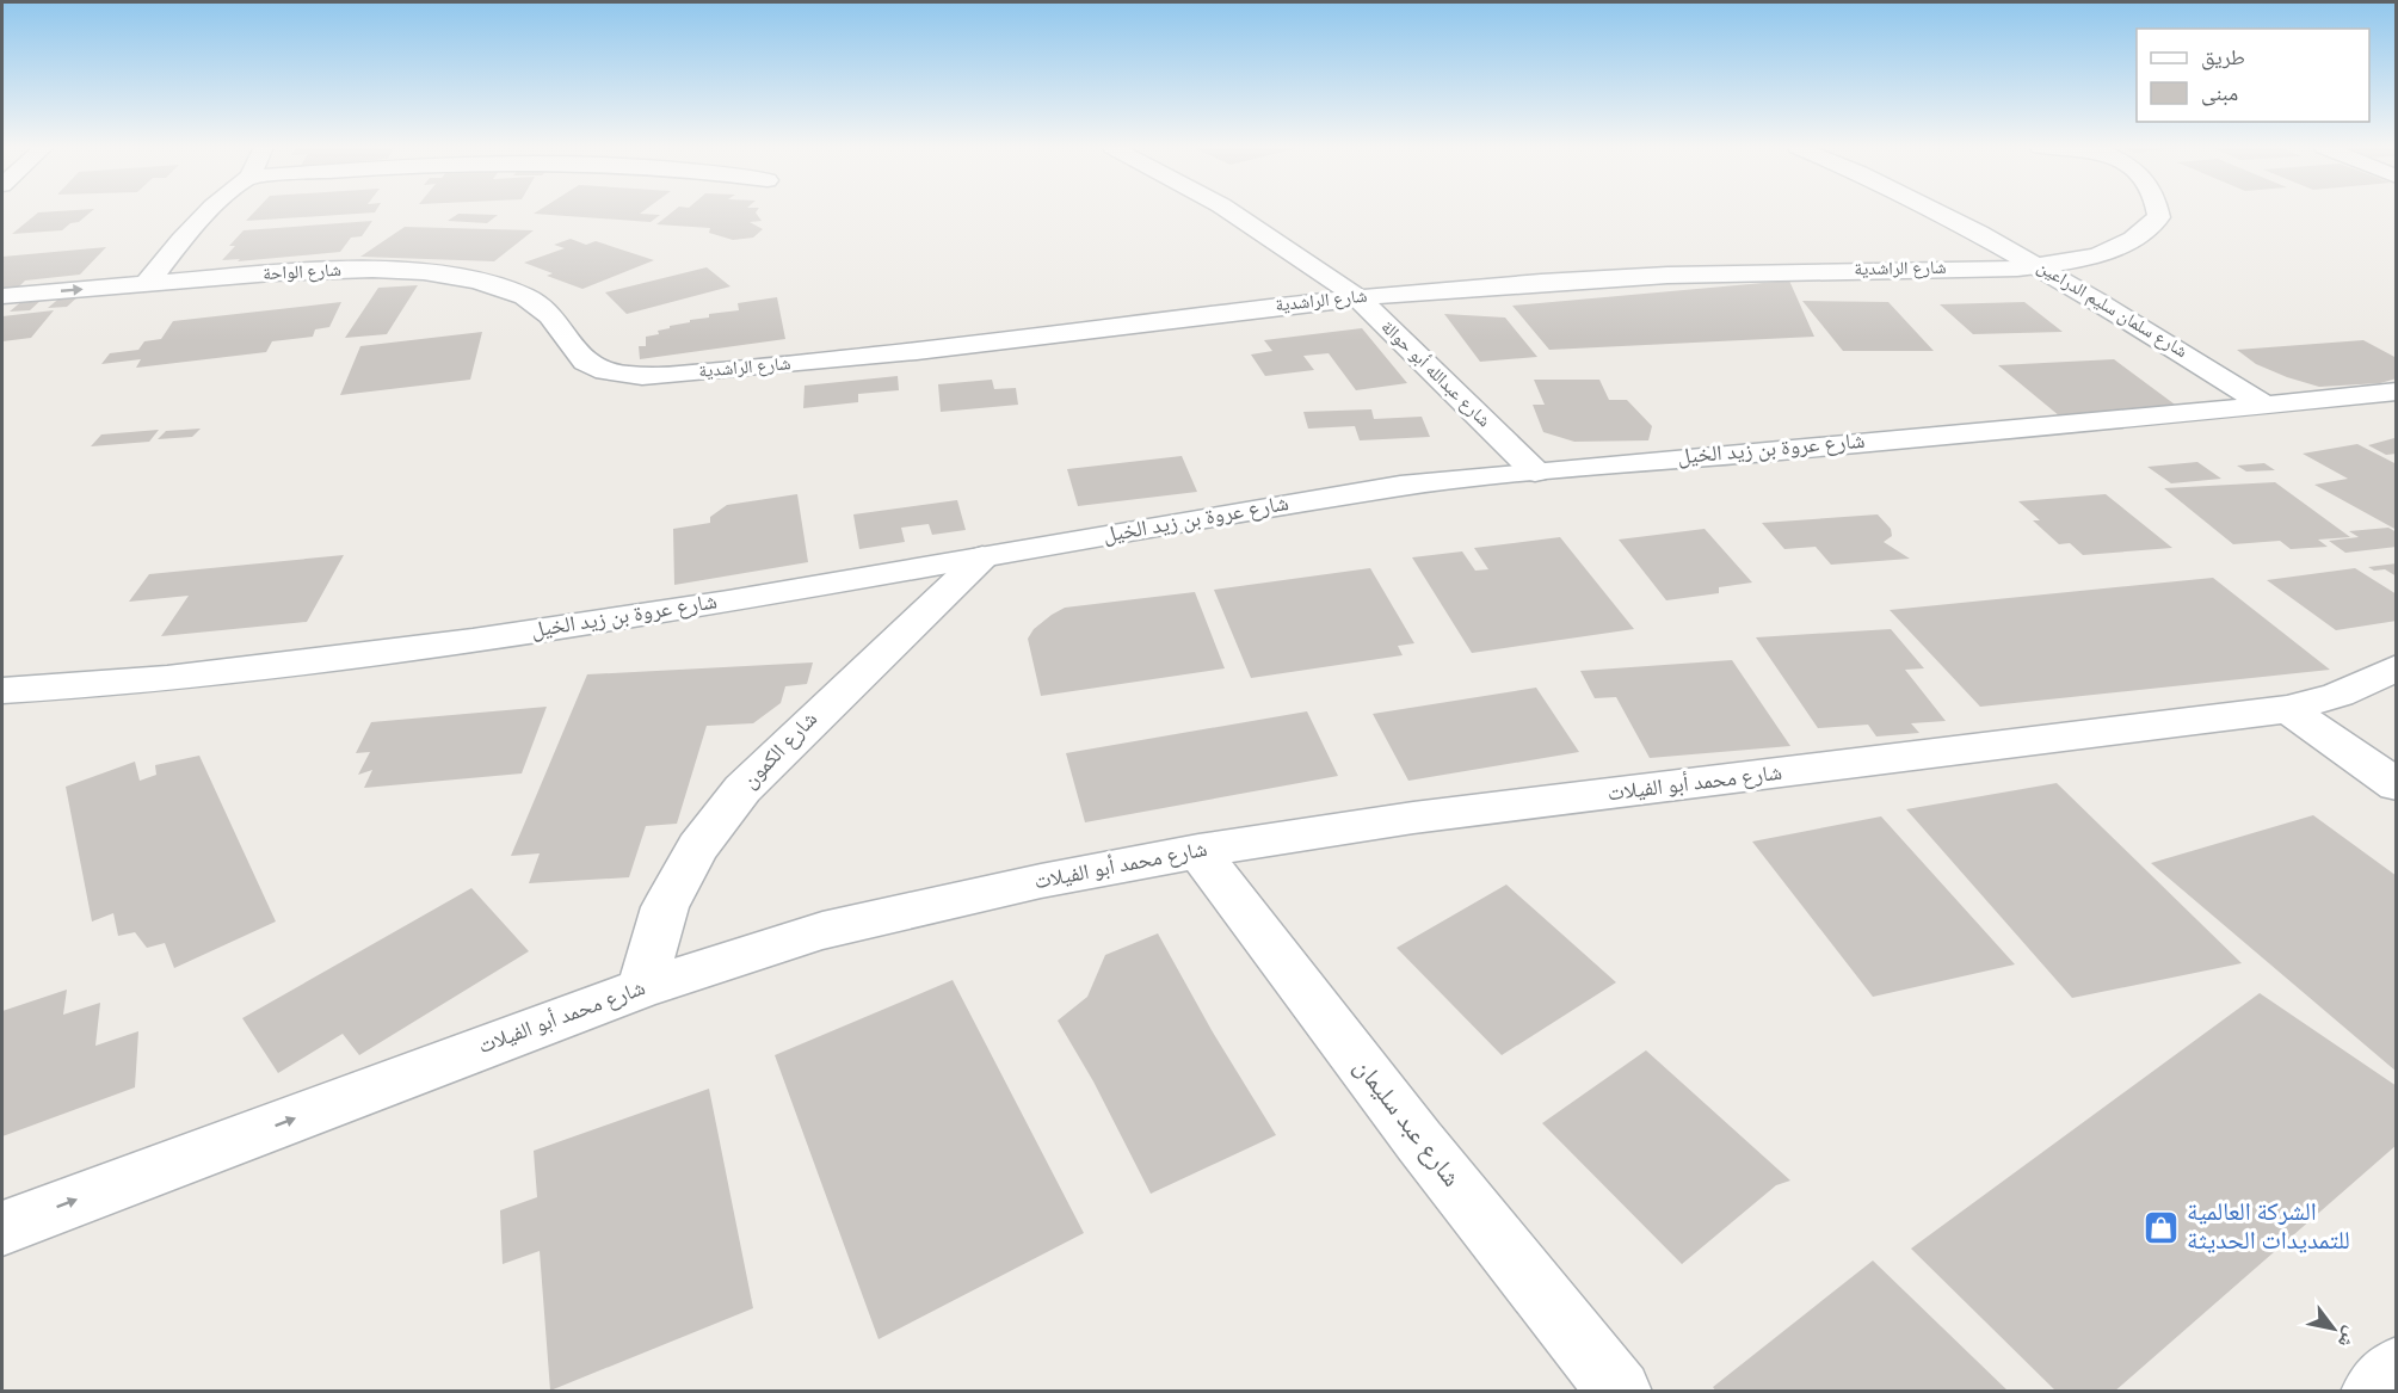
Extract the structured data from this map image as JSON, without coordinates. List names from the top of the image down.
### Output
{
  "streets": {
    "street": [
      "شارع الراشدية",
      "شارع الواحة",
      "شارع سلمان سليم الدراعين",
      "شارع عبدالله أبو حوالة",
      "شارع عروة بن زيد الخيل",
      "شارع الكمون",
      "شارع محمد أبو الفيلات",
      "شارع عبد سليمان"
    ]
  },
  "crossings": [
    ["شارع الراشدية", "شارع الواحة"],
    ["شارع الراشدية", "شارع سلمان سليم الدراعين"],
    ["شارع الراشدية", "شارع عبدالله أبو حوالة"],
    ["شارع سلمان سليم الدراعين", "شارع عروة بن زيد الخيل"],
    ["شارع عبدالله أبو حوالة", "شارع عروة بن زيد الخيل"],
    ["شارع عروة بن زيد الخيل", "شارع الكمون"],
    ["شارع الكمون", "شارع محمد أبو الفيلات"],
    ["شارع محمد أبو الفيلات", "شارع عبد سليمان"]
  ],
  "places": {
    "shop": ["الشركة العالمية للتمديدات الحديثة"]
  },
  "legend": ["طريق", "مبنى"],
  "north": "bottom right"
}
